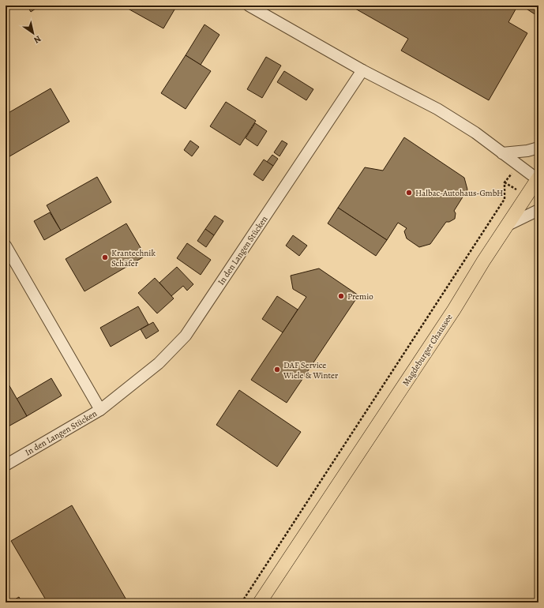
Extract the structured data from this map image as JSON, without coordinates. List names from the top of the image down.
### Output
{
  "streets": {
    "main road": ["Magdeburger Chaussee"],
    "street": ["In den Langen Stücken"]
  },
  "places": [
    "Halbac-Autohaus-GmbH",
    "Krantechnik Schäfer",
    "Premio",
    "DAF Service Wiele & Winter"
  ],
  "north": "bottom right"
}
